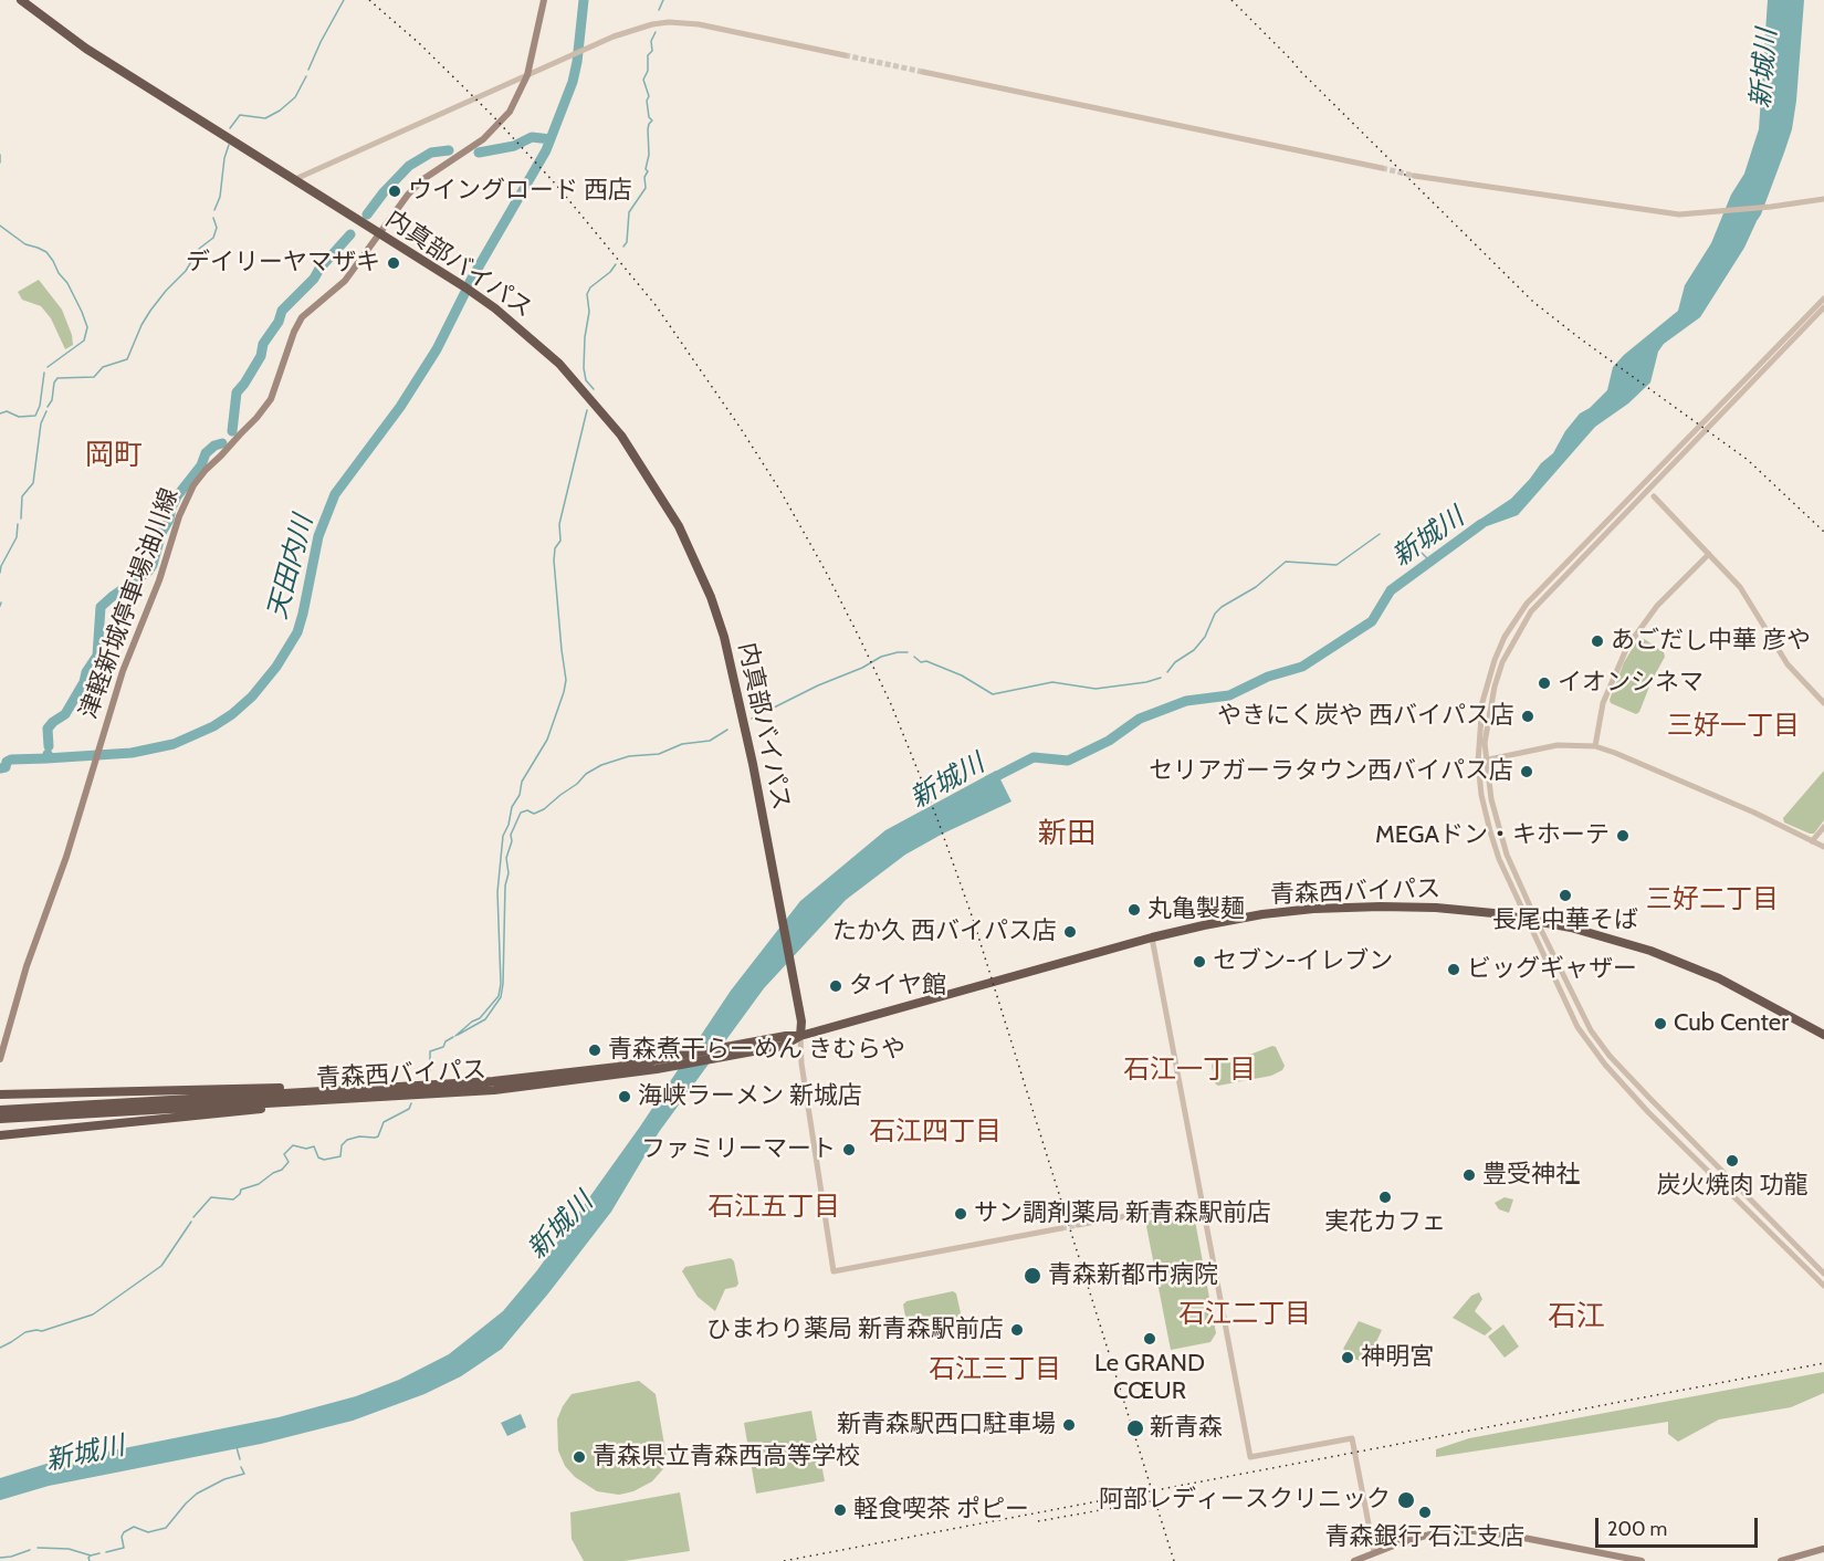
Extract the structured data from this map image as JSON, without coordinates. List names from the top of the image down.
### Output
{
  "streets": {
    "highway": ["内真部バイパス", "青森西バイパス"],
    "main road": ["津軽新城停車場油川線"]
  },
  "crossings": [
    ["内真部バイパス", "津軽新城停車場油川線"],
    ["内真部バイパス", "青森西バイパス"]
  ],
  "districts": [
    "岡町",
    "三好一丁目",
    "新田",
    "三好二丁目",
    "石江一丁目",
    "石江四丁目",
    "石江五丁目",
    "石江二丁目",
    "石江",
    "石江三丁目"
  ],
  "water": ["新城川", "天田内川"],
  "places": [
    "ウイングロード 西店",
    "デイリーヤマザキ",
    "あごだし中華 彦や",
    "イオンシネマ",
    "やきにく炭や 西バイパス店",
    "セリアガーラタウン西バイパス店",
    "MEGAドン・キホーテ",
    "長尾中華そば",
    "丸亀製麺",
    "たか久 西バイパス店",
    "セブン-イレブン",
    "ビッグギャザー",
    "タイヤ館",
    "Cub Center",
    "青森煮干らーめん きむらや",
    "海峡ラーメン 新城店",
    "ファミリーマート",
    "炭火焼肉 功龍",
    "豊受神社",
    "実花カフェ",
    "サン調剤薬局 新青森駅前店",
    "青森新都市病院",
    "ひまわり薬局 新青森駅前店",
    "Le GRAND CŒUR",
    "神明宮",
    "新青森駅西口駐車場",
    "新青森",
    "青森県立青森西高等学校",
    "阿部レディースクリニック",
    "軽食喫茶 ポピー",
    "青森銀行 石江支店"
  ],
  "scale_bar": "200 m"
}
